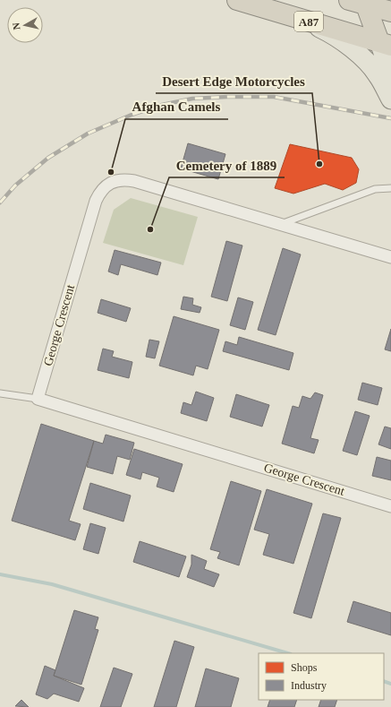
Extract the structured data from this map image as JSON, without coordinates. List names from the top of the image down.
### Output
{
  "streets": {
    "highway": ["A87"],
    "street": ["George Crescent"]
  },
  "places": ["Desert Edge Motorcycles", "Afghan Camels", "Cemetery of 1889"],
  "legend": ["Shops", "Industry"],
  "north": "left"
}
